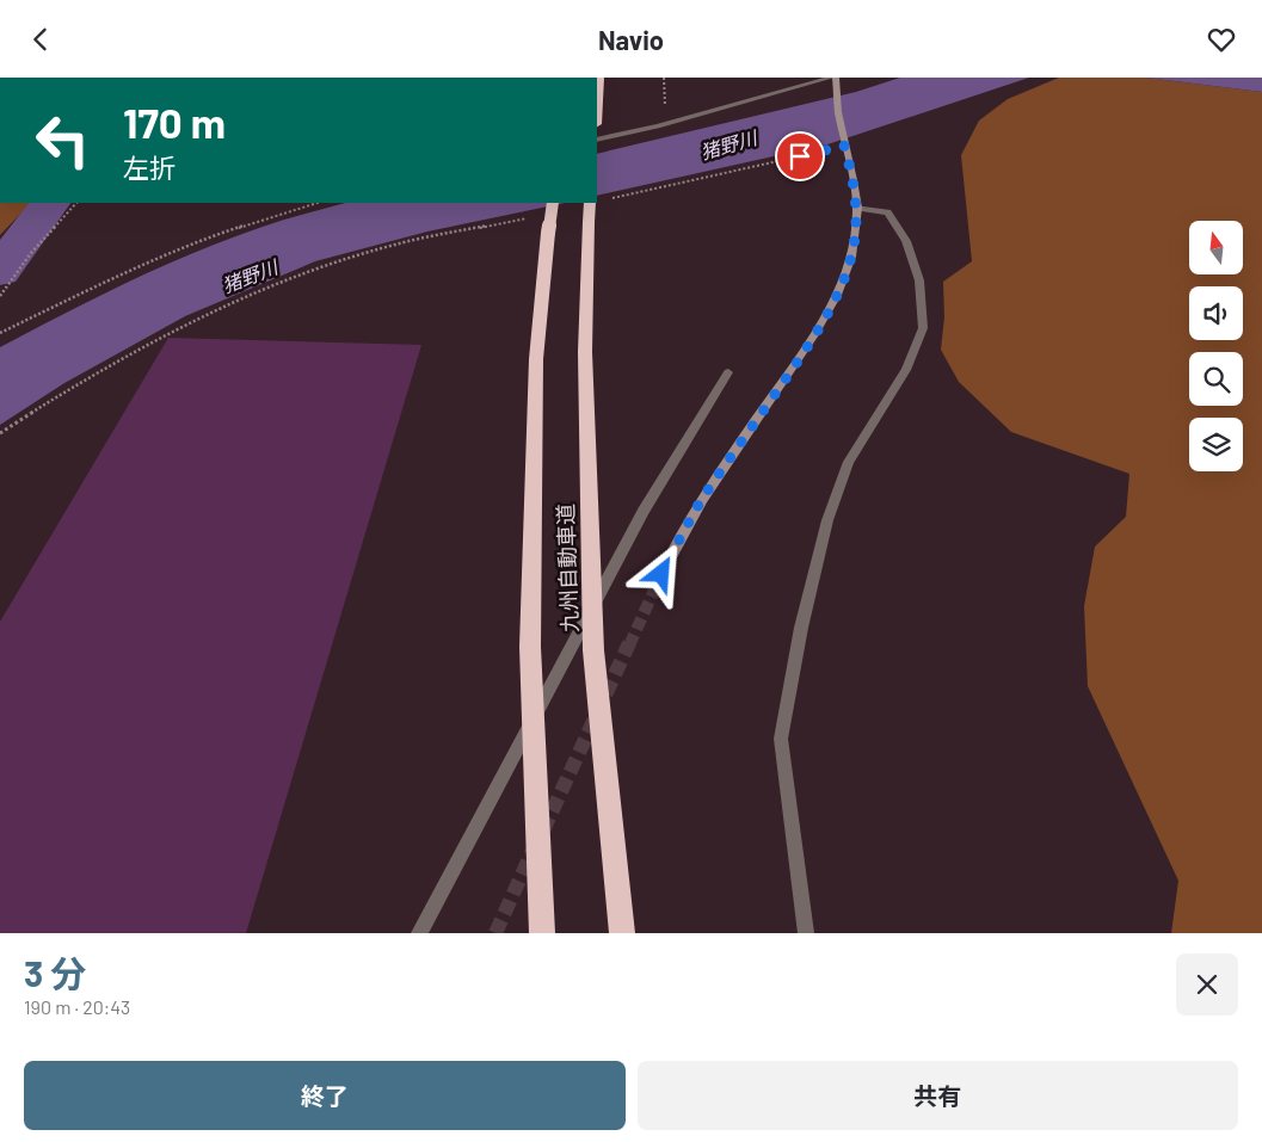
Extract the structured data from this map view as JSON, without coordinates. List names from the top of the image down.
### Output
{
  "streets": {
    "highway": ["九州自動車道"]
  },
  "water": ["猪野川"],
  "north": "top",
  "page": {
    "header": "Navio",
    "turn": ["170 m", "左折"],
    "heading": ["3 分", "190 m · 20:43"],
    "buttons": ["終了", "共有"]
  }
}
